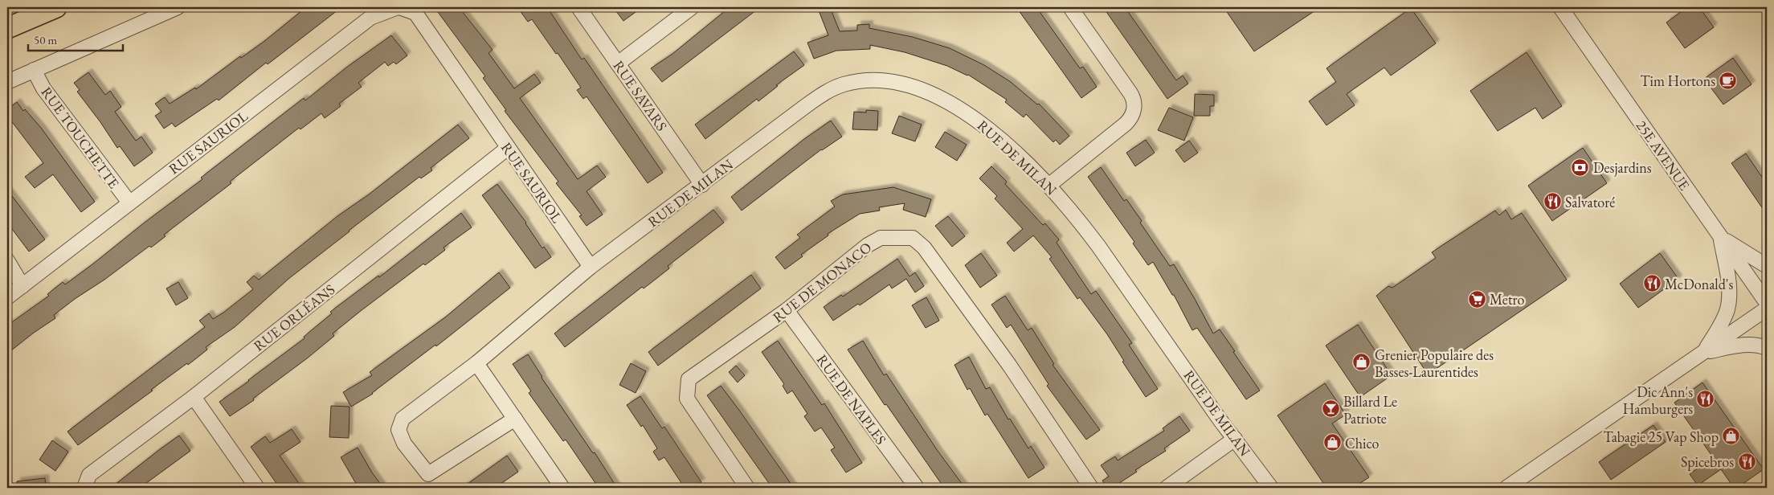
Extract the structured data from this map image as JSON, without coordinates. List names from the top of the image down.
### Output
{
  "streets": {
    "street": [
      "RUE SAVARS",
      "RUE TOUCHETTE",
      "RUE SAURIOL",
      "25E AVENUE",
      "RUE DE MILAN",
      "RUE DE MONACO",
      "RUE ORLÉANS",
      "RUE DE NAPLES"
    ]
  },
  "crossings": [
    ["RUE SAVARS", "RUE DE MILAN"],
    ["RUE TOUCHETTE", "RUE SAURIOL"],
    ["RUE SAURIOL", "RUE DE MILAN"],
    ["RUE SAURIOL", "RUE ORLÉANS"],
    ["RUE DE MONACO", "RUE DE NAPLES"]
  ],
  "places": {
    "cafe": ["Tim Hortons"],
    "bank": ["Desjardins"],
    "restaurant": [
      "Salvatoré",
      "McDonald's",
      "Dic Ann's Hamburgers",
      "Spicebros"
    ],
    "supermarket": ["Metro"],
    "shop": ["Grenier Populaire des Basses-Laurentides", "Tabagie 25 Vap Shop", "Chico"],
    "bar": ["Billard Le Patriote"]
  },
  "scale_bar": "50 m"
}
